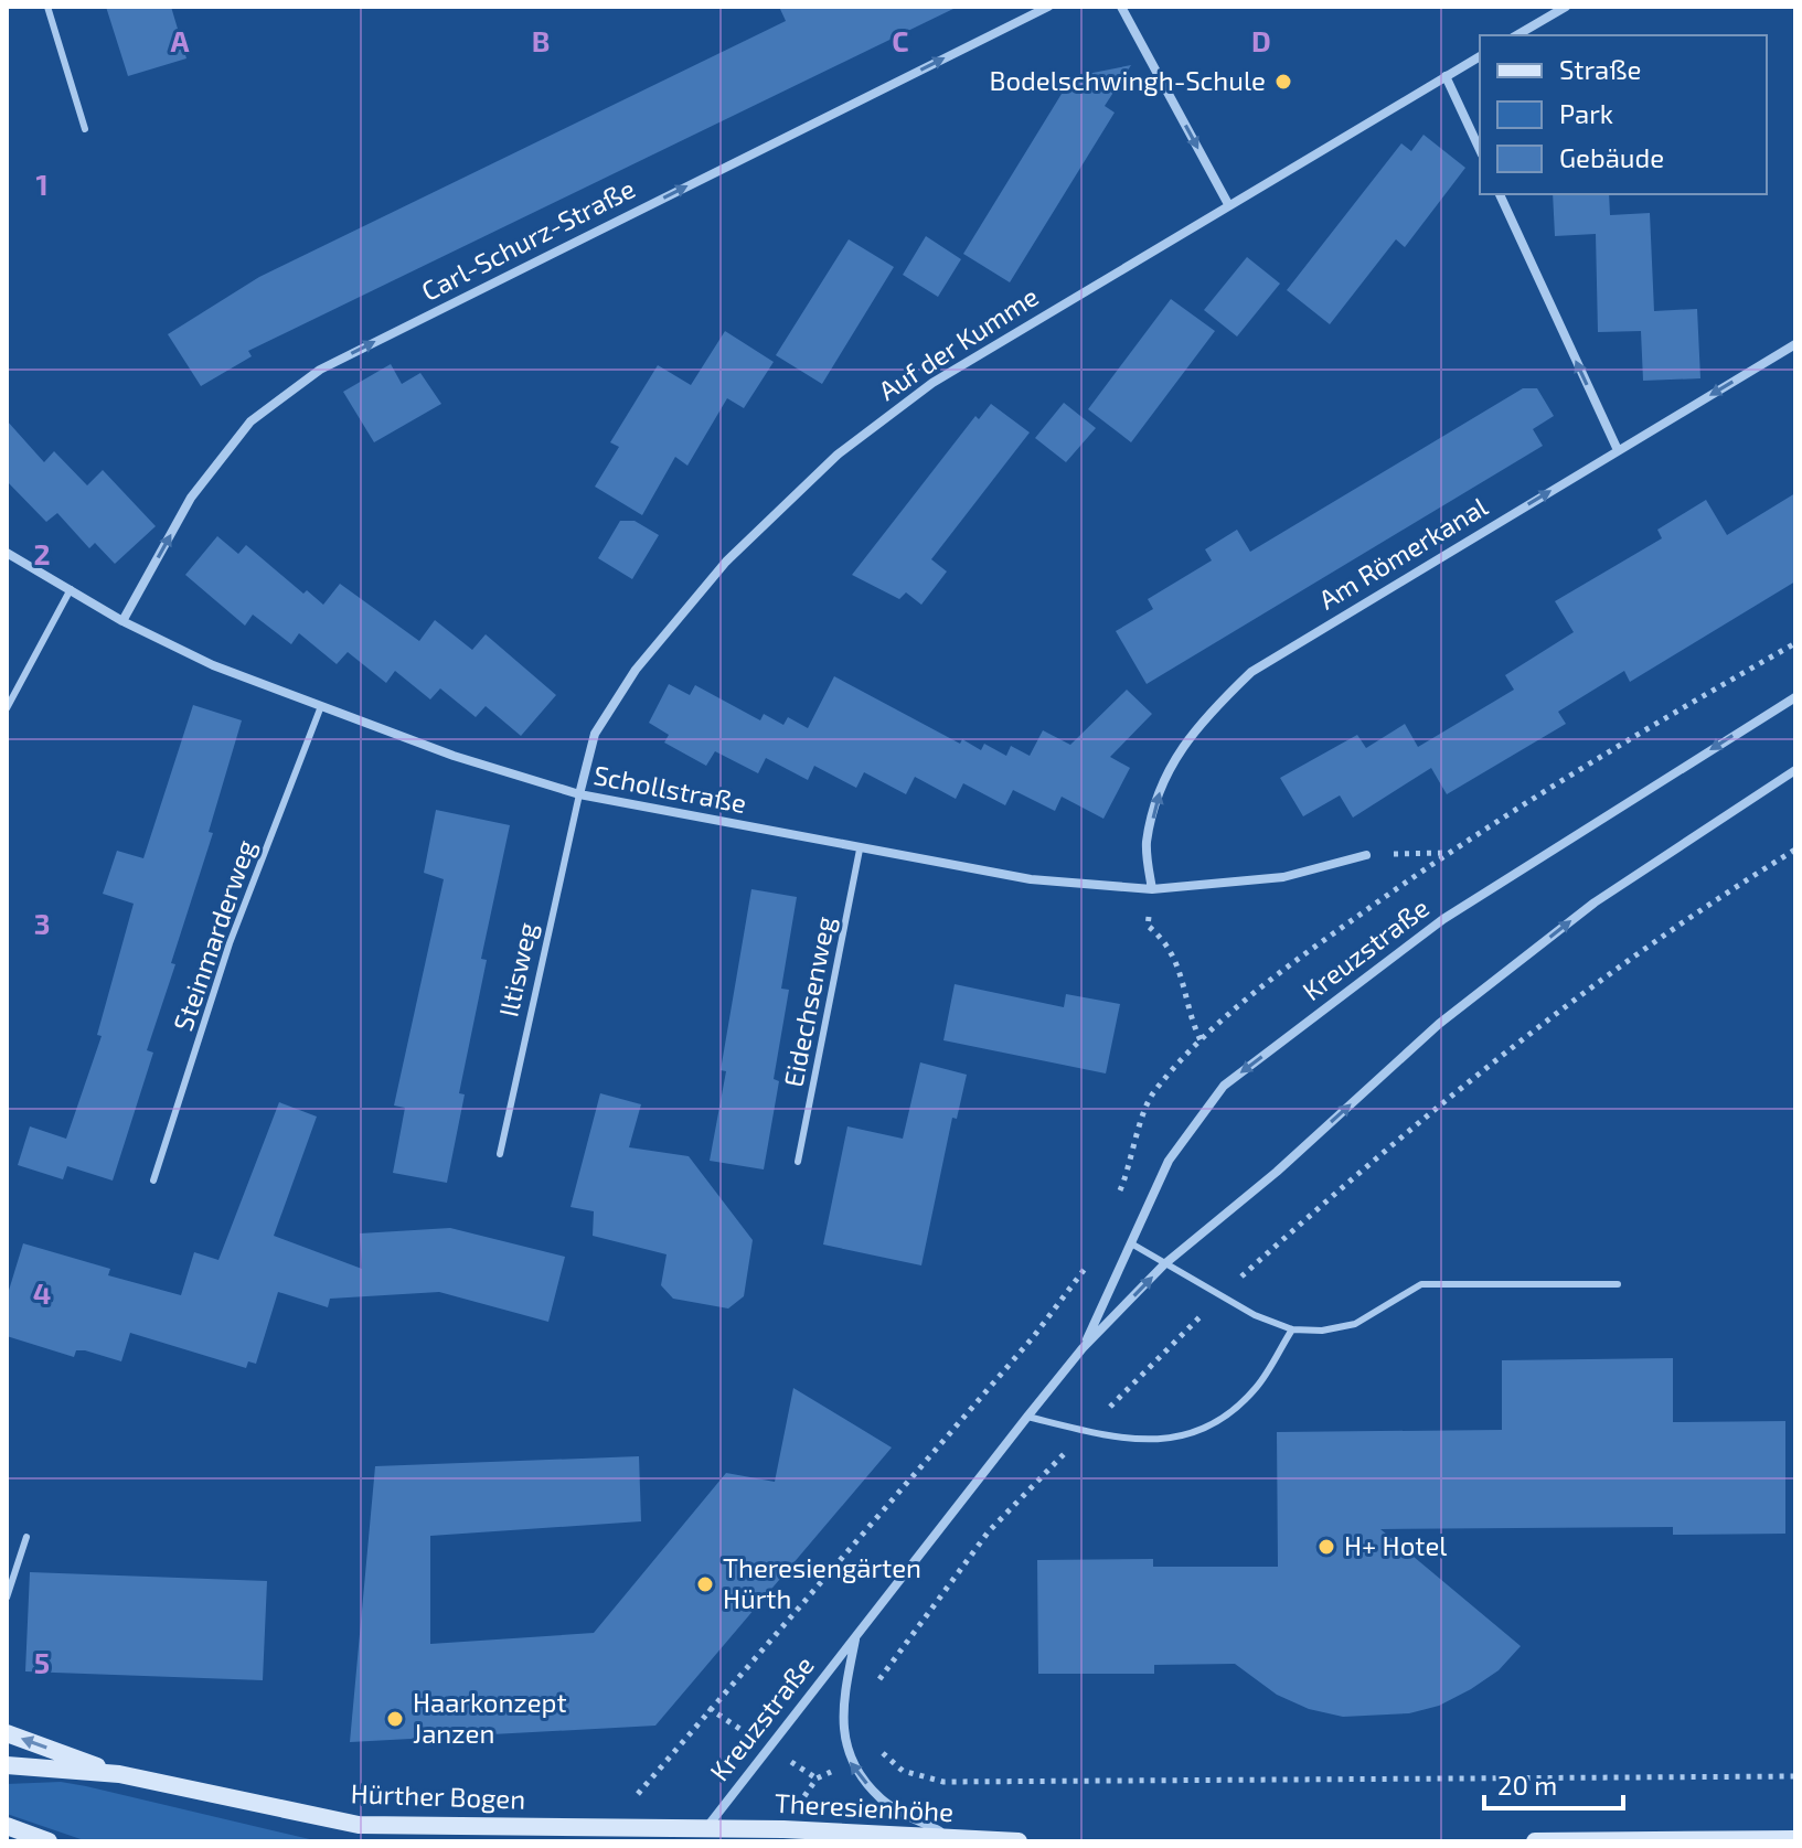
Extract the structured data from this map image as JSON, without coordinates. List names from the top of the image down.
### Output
{
  "streets": {
    "street": [
      "Carl-Schurz-Straße",
      "Auf der Kumme",
      "Am Römerkanal",
      "Schollstraße",
      "Kreuzstraße",
      "Hürther Bogen",
      "Theresienhöhe"
    ],
    "lane": ["Steinmarderweg", "Iltisweg", "Eidechsenweg"]
  },
  "crossings": [
    ["Carl-Schurz-Straße", "Schollstraße"],
    ["Auf der Kumme", "Schollstraße"],
    ["Auf der Kumme", "Iltisweg"],
    ["Am Römerkanal", "Schollstraße"],
    ["Schollstraße", "Steinmarderweg"],
    ["Schollstraße", "Iltisweg"],
    ["Schollstraße", "Eidechsenweg"],
    ["Kreuzstraße", "Hürther Bogen"],
    ["Kreuzstraße", "Theresienhöhe"],
    ["Hürther Bogen", "Theresienhöhe"]
  ],
  "one_way": ["Carl-Schurz-Straße"],
  "places": [
    "Bodelschwingh-Schule",
    "H+ Hotel",
    "Theresiengärten Hürth",
    "Haarkonzept Janzen"
  ],
  "legend": ["Straße", "Park", "Gebäude"],
  "scale_bar": "20 m",
  "grid": {
    "columns": [
      "A",
      "B",
      "C",
      "D"
    ],
    "rows": [
      "1",
      "2",
      "3",
      "4",
      "5"
    ]
  }
}
